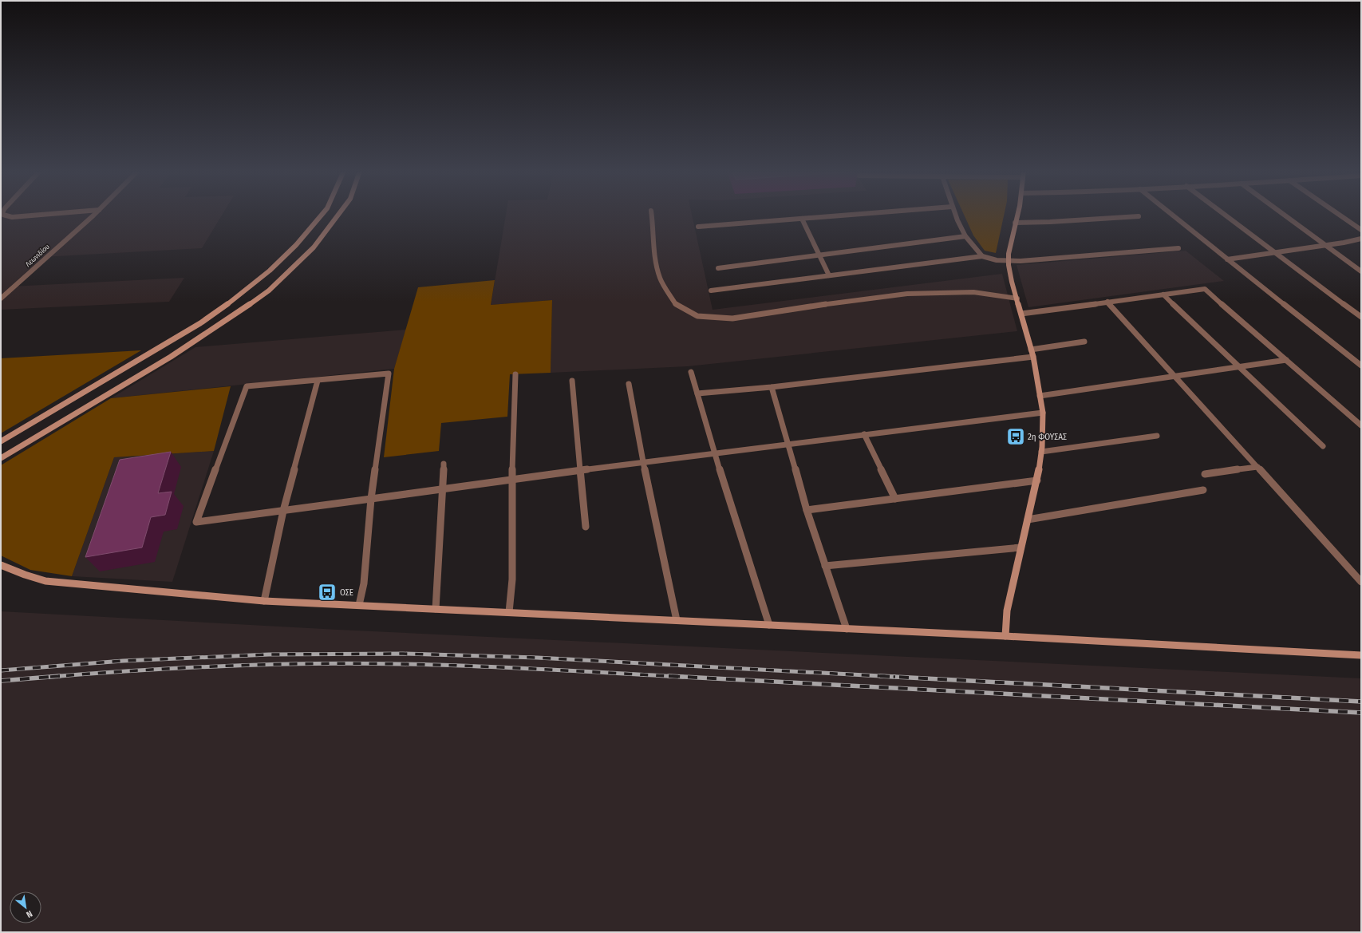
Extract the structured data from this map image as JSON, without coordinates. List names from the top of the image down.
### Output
{
  "streets": {
    "street": ["Λεωνιδίου"]
  },
  "places": {
    "bus stop": ["2η ΦΟΥΣΑΣ", "ΟΣΕ"]
  },
  "north": "bottom right"
}
